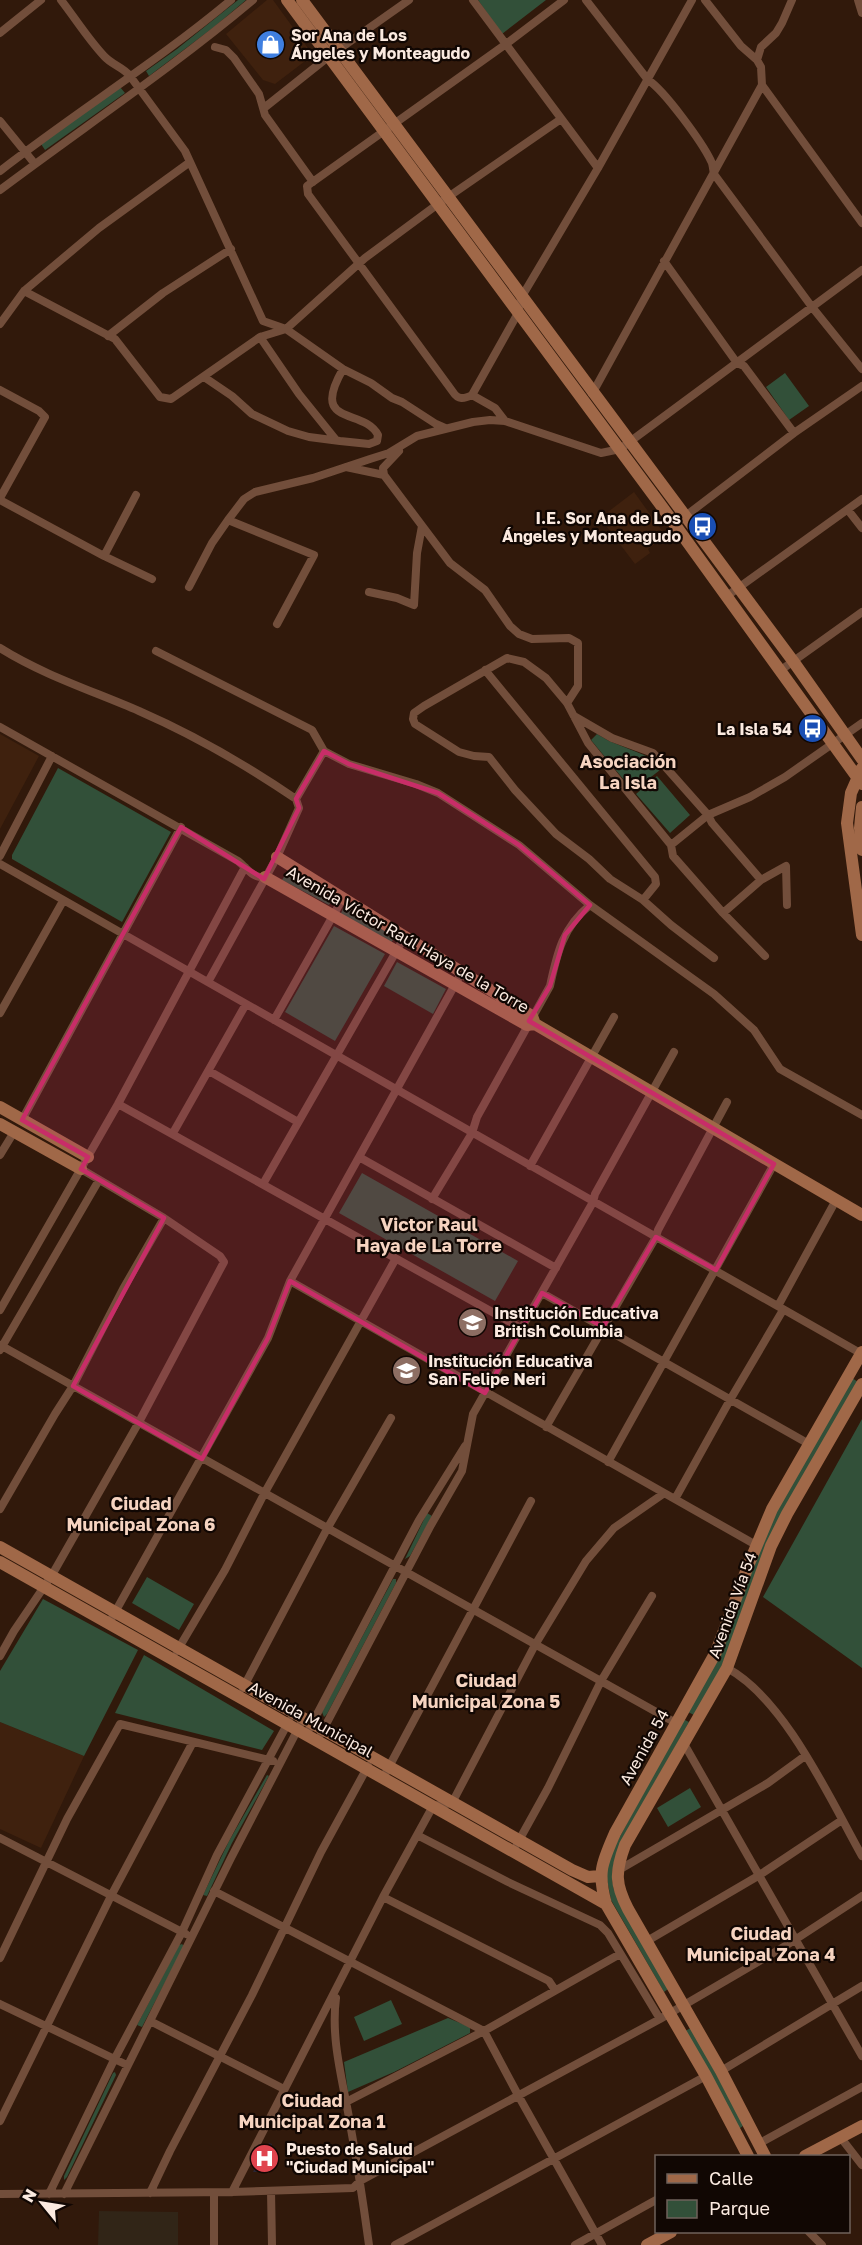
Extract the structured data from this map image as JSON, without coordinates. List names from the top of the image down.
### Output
{
  "streets": {
    "street": [
      "Avenida Víctor Raúl Haya de la Torre",
      "Avenida Vía 54",
      "Avenida Municipal",
      "Avenida 54"
    ]
  },
  "crossings": [
    ["Avenida Municipal", "Avenida 54"]
  ],
  "districts": [
    "Asociación La Isla",
    "Victor Raul Haya de La Torre",
    "Ciudad Municipal Zona 6",
    "Ciudad Municipal Zona 5",
    "Ciudad Municipal Zona 4",
    "Ciudad Municipal Zona 1"
  ],
  "places": {
    "shop": ["Sor Ana de Los Ángeles y Monteagudo"],
    "bus stop": ["I.E. Sor Ana de Los Ángeles y Monteagudo", "La Isla 54"],
    "school or university": ["Institución Educativa British Columbia", "Institución Educativa San Felipe Neri"],
    "hospital": ["Puesto de Salud \"Ciudad Municipal\""]
  },
  "legend": ["Calle", "Parque"],
  "north": "top left"
}
